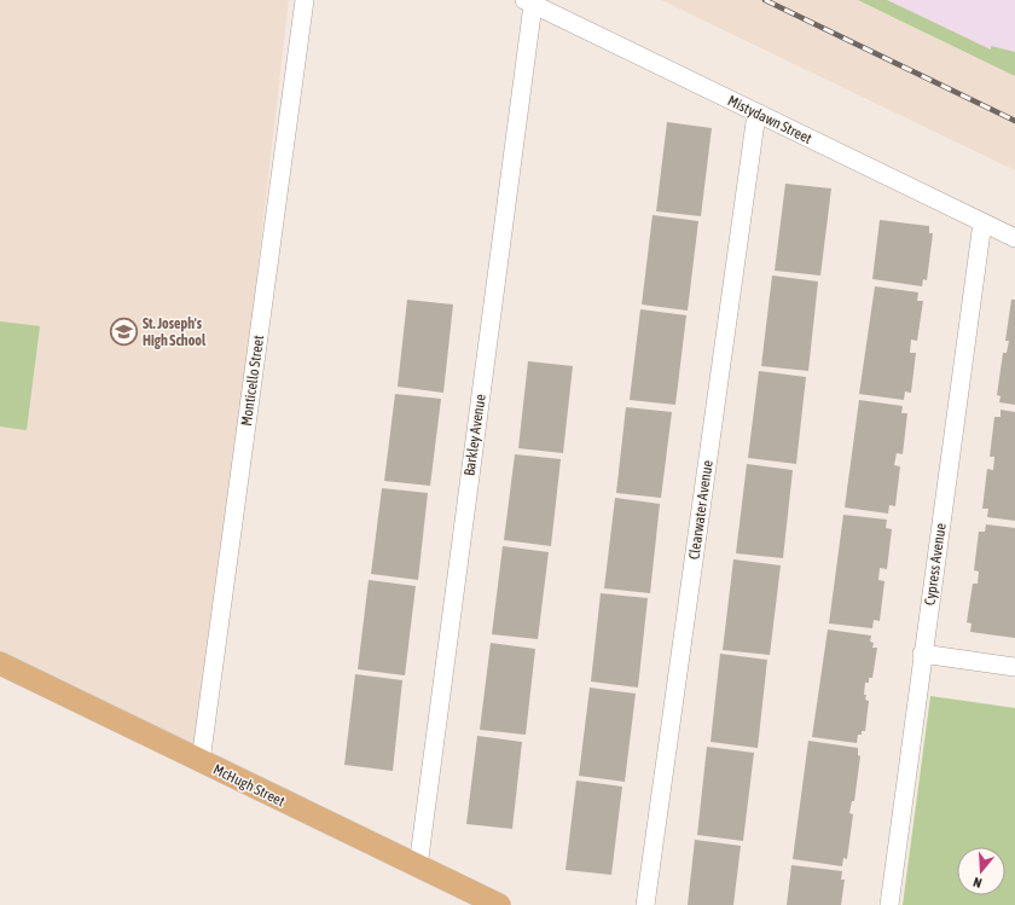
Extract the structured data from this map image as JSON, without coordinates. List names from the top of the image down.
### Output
{
  "streets": {
    "main road": ["McHugh Street"],
    "street": [
      "Mistydawn Street",
      "Monticello Street",
      "Barkley Avenue",
      "Clearwater Avenue",
      "Cypress Avenue"
    ]
  },
  "crossings": [
    ["Mistydawn Street", "Barkley Avenue"],
    ["Mistydawn Street", "Clearwater Avenue"],
    ["Mistydawn Street", "Cypress Avenue"],
    ["Monticello Street", "McHugh Street"],
    ["Barkley Avenue", "McHugh Street"]
  ],
  "places": {
    "school or university": ["St. Joseph's High School"]
  },
  "north": "bottom"
}
